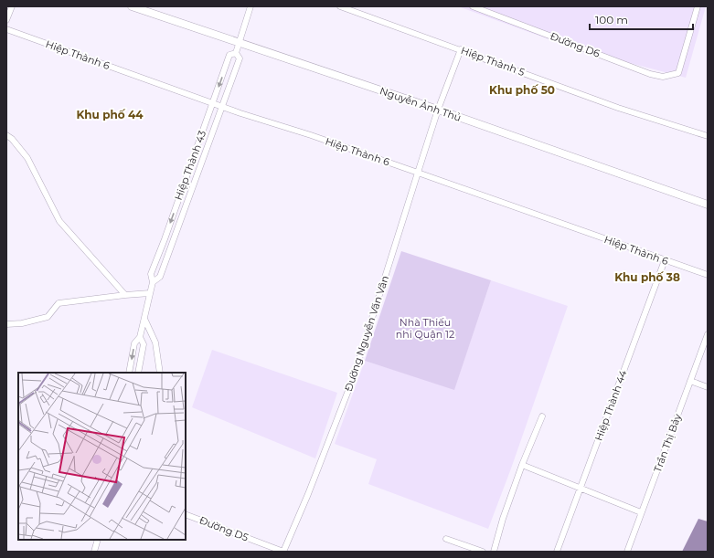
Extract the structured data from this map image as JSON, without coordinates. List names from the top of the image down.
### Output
{
  "streets": {
    "main road": ["Nguyễn Ảnh Thủ"],
    "street": [
      "Đường D6",
      "Hiệp Thành 6",
      "Hiệp Thành 5",
      "Hiệp Thành 43",
      "Đường Nguyễn Văn Vân",
      "Hiệp Thành 44",
      "Trần Thị Bảy",
      "Đường D5"
    ]
  },
  "crossings": [
    ["Hiệp Thành 6", "Hiệp Thành 43"],
    ["Hiệp Thành 6", "Đường Nguyễn Văn Vân"],
    ["Hiệp Thành 6", "Hiệp Thành 44"],
    ["Hiệp Thành 5", "Đường Nguyễn Văn Vân"],
    ["Nguyễn Ảnh Thủ", "Hiệp Thành 43"],
    ["Nguyễn Ảnh Thủ", "Đường Nguyễn Văn Vân"],
    ["Đường Nguyễn Văn Vân", "Đường D5"]
  ],
  "districts": ["Khu phố 50", "Khu phố 44", "Khu phố 38"],
  "parks": ["Nhà Thiếu nhi Quận 12"],
  "scale_bar": "100 m"
}
